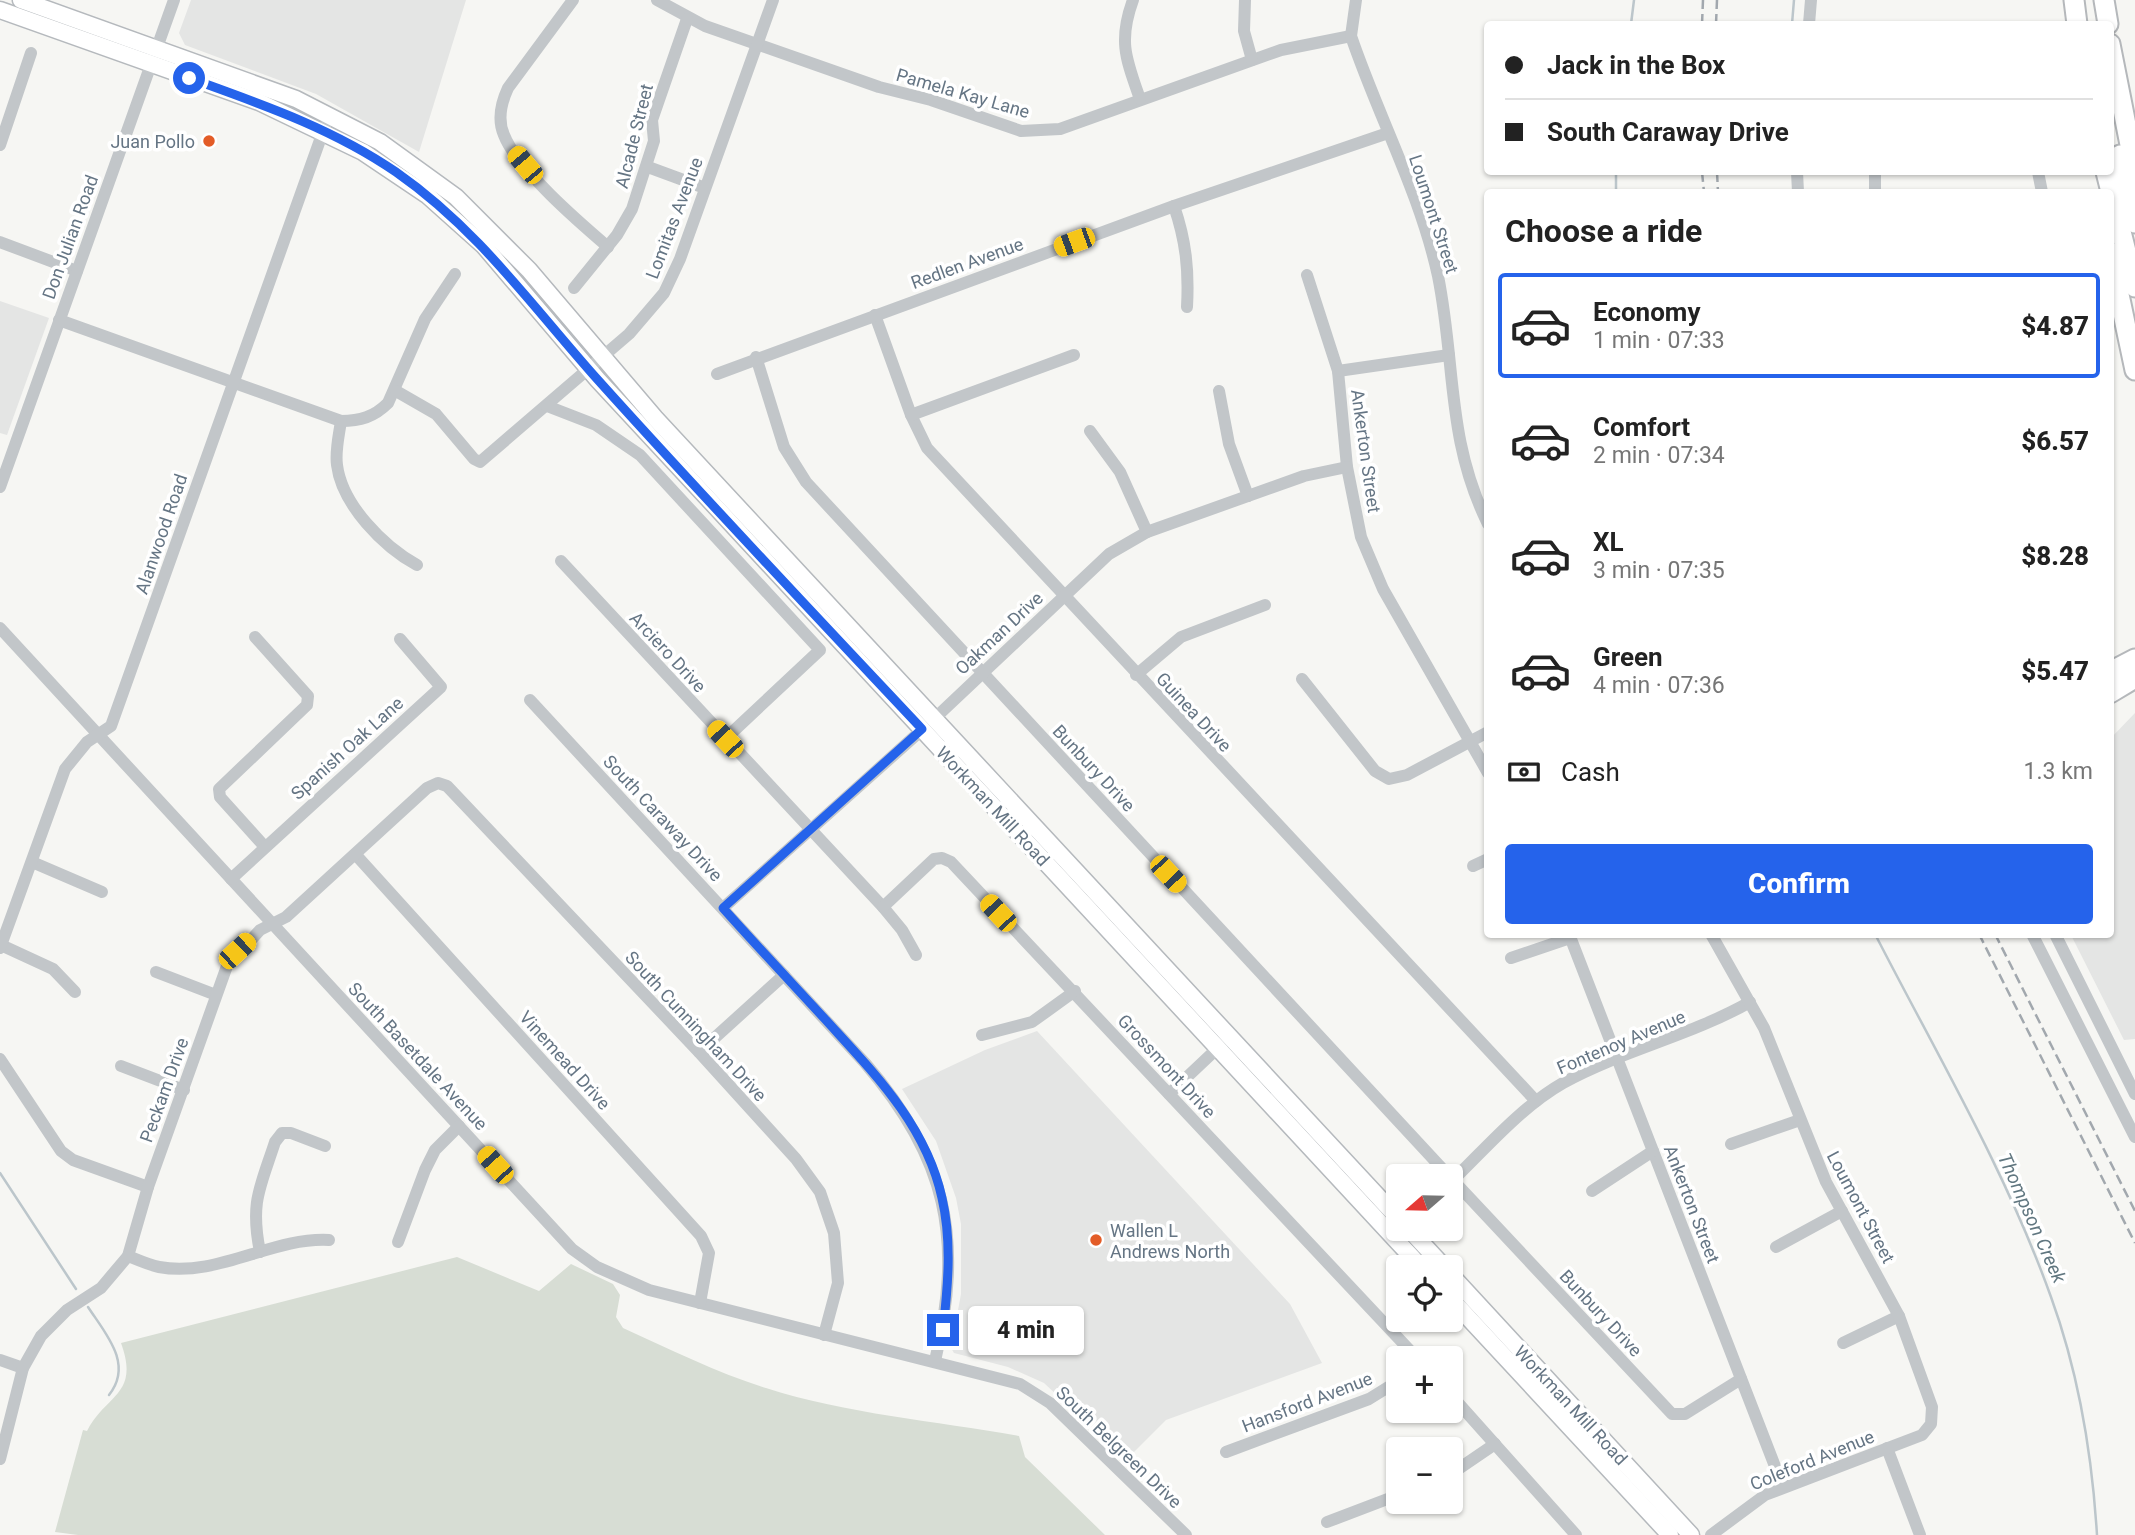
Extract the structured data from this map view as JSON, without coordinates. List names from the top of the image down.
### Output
{
  "streets": {
    "main road": ["Workman Mill Road"],
    "street": [
      "Pamela Kay Lane",
      "Alcade Street",
      "Loumont Street",
      "Lomitas Avenue",
      "Don Julian Road",
      "Redlen Avenue",
      "Ankerton Street",
      "Alanwood Road",
      "Oakman Drive",
      "Arciero Drive",
      "Guinea Drive",
      "Spanish Oak Lane",
      "Bunbury Drive",
      "South Caraway Drive",
      "South Cunningham Drive",
      "Fontenoy Avenue",
      "South Basetdale Avenue",
      "Vinemead Drive",
      "Grossmont Drive",
      "Peckam Drive",
      "Hansford Avenue",
      "South Belgreen Drive",
      "Coleford Avenue"
    ]
  },
  "crossings": [
    ["Pamela Kay Lane", "Alcade Street"],
    ["Pamela Kay Lane", "Loumont Street"],
    ["Pamela Kay Lane", "Lomitas Avenue"],
    ["Loumont Street", "Redlen Avenue"],
    ["Loumont Street", "Fontenoy Avenue"],
    ["Loumont Street", "Coleford Avenue"],
    ["Lomitas Avenue", "Workman Mill Road"],
    ["Don Julian Road", "Workman Mill Road"],
    ["Redlen Avenue", "Guinea Drive"],
    ["Redlen Avenue", "Bunbury Drive"],
    ["Ankerton Street", "Oakman Drive"],
    ["Ankerton Street", "Bunbury Drive"],
    ["Ankerton Street", "Fontenoy Avenue"],
    ["Ankerton Street", "Coleford Avenue"],
    ["Alanwood Road", "Workman Mill Road"],
    ["Alanwood Road", "South Basetdale Avenue"],
    ["Oakman Drive", "Arciero Drive"],
    ["Oakman Drive", "Guinea Drive"],
    ["Oakman Drive", "Bunbury Drive"],
    ["Oakman Drive", "Workman Mill Road"],
    ["Oakman Drive", "South Caraway Drive"],
    ["Arciero Drive", "Grossmont Drive"],
    ["Guinea Drive", "Fontenoy Avenue"],
    ["Spanish Oak Lane", "South Basetdale Avenue"],
    ["South Caraway Drive", "South Basetdale Avenue"],
    ["South Cunningham Drive", "South Basetdale Avenue"],
    ["South Cunningham Drive", "Peckam Drive"],
    ["South Basetdale Avenue", "Vinemead Drive"],
    ["South Basetdale Avenue", "Peckam Drive"],
    ["South Basetdale Avenue", "South Belgreen Drive"],
    ["Vinemead Drive", "Peckam Drive"]
  ],
  "water": ["Thompson Creek"],
  "places": ["Juan Pollo", "Wallen L Andrews North"],
  "north": "left",
  "page": {
    "banner": ["Jack in the Box", "South Caraway Drive"],
    "heading": "Choose a ride",
    "list": [
      {
        "name": "Economy",
        "note": "1 min · 07:33",
        "value": "$4.87"
      },
      {
        "name": "Comfort",
        "note": "2 min · 07:34",
        "value": "$6.57"
      },
      {
        "name": "XL",
        "note": "3 min · 07:35",
        "value": "$8.28"
      },
      {
        "name": "Green",
        "note": "4 min · 07:36",
        "value": "$5.47"
      }
    ],
    "pay": ["Cash", "1.3 km"],
    "buttons": "Confirm",
    "map_buttons": ["+", "−"],
    "bubble": "4 min"
  }
}
